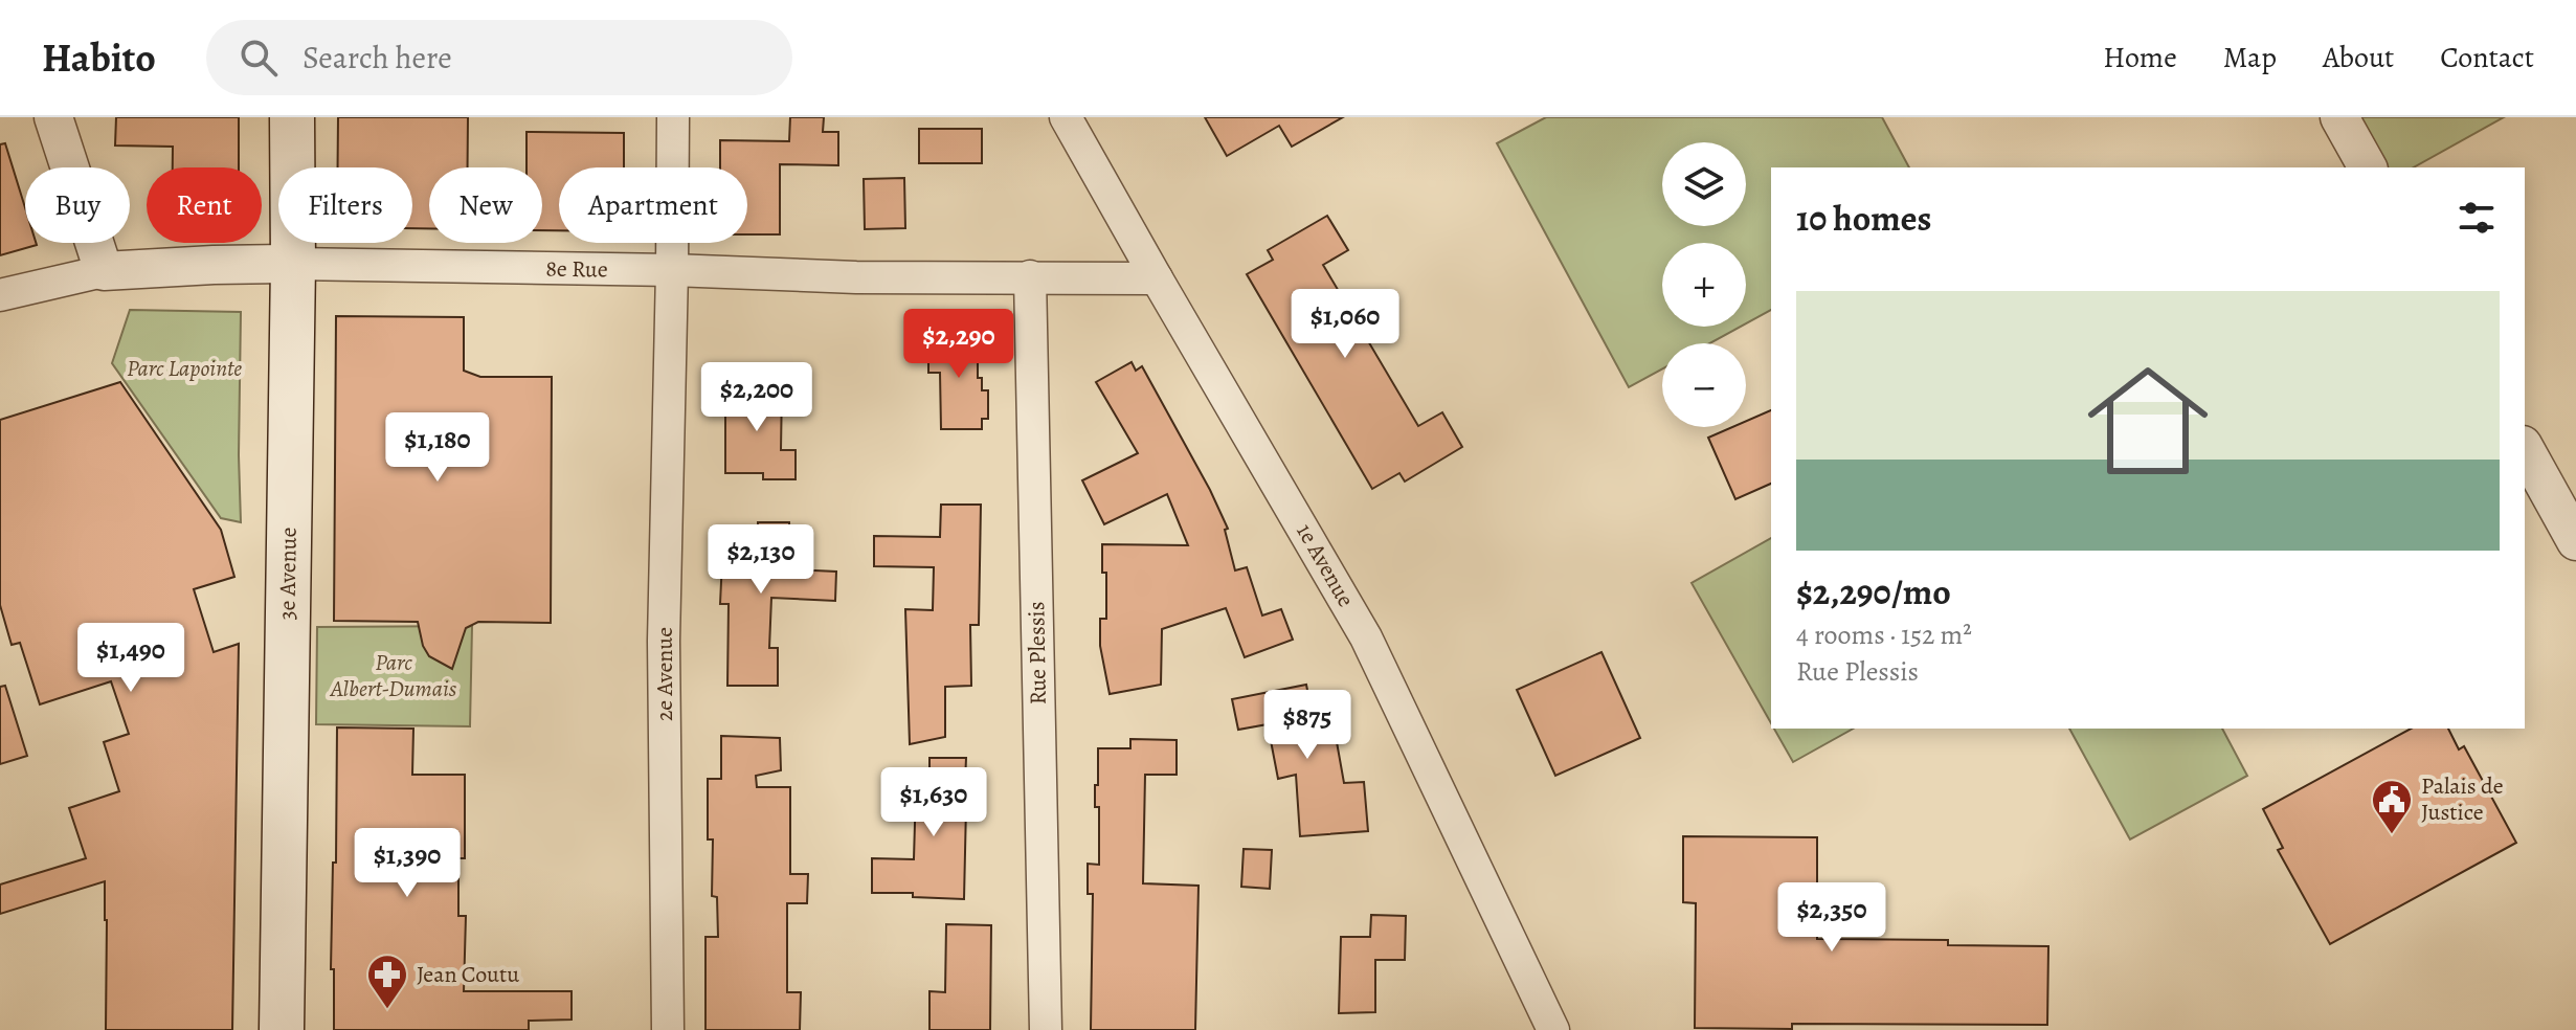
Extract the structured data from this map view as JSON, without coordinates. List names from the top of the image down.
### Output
{
  "streets": {
    "main road": ["3e Avenue"],
    "street": [
      "8e Rue",
      "1e Avenue",
      "Rue Plessis",
      "2e Avenue"
    ]
  },
  "crossings": [
    ["8e Rue", "1e Avenue"],
    ["8e Rue", "3e Avenue"],
    ["8e Rue", "Rue Plessis"],
    ["8e Rue", "2e Avenue"]
  ],
  "parks": ["Parc Lapointe", "Parc Albert-Dumais"],
  "places": {
    "public building": ["Palais de Justice"],
    "pharmacy": ["Jean Coutu"]
  },
  "page": {
    "header": "Habito",
    "search": "Search here",
    "nav": [
      "Home",
      "Map",
      "About",
      "Contact"
    ],
    "map_buttons": ["+", "−"],
    "chip": [
      "Buy",
      "Rent",
      "Filters",
      "New",
      "Apartment"
    ],
    "heading": "10 homes",
    "list": [
      {
        "name": "$2,290/mo",
        "note": "4 rooms · 152 m² · Rue Plessis"
      }
    ],
    "price": [
      "$1,060",
      "$2,290",
      "$2,200",
      "$1,180",
      "$2,130",
      "$1,490",
      "$875",
      "$1,630",
      "$1,390",
      "$2,350"
    ]
  }
}
